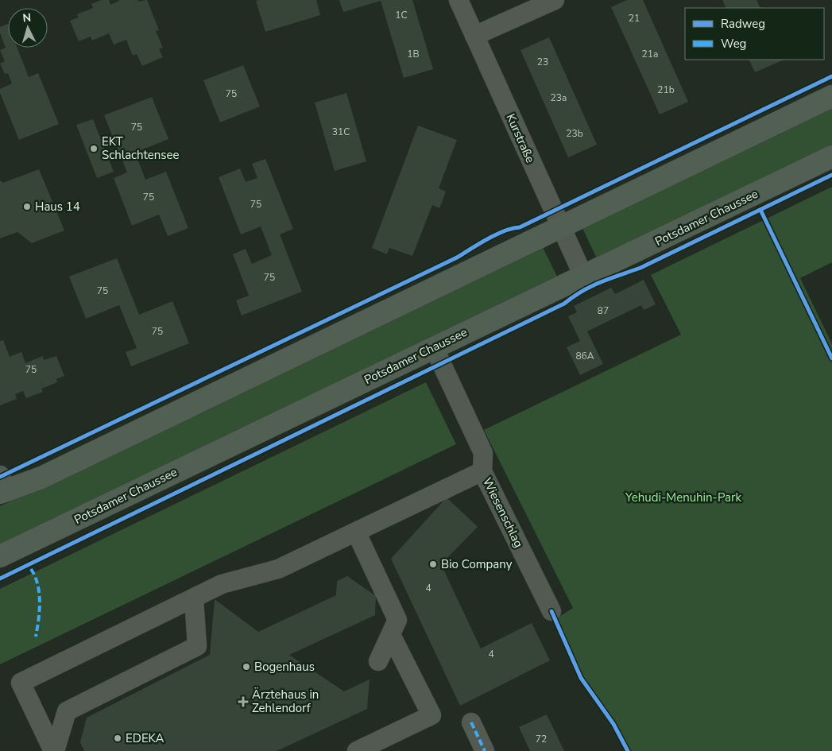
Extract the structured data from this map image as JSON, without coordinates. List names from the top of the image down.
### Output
{
  "streets": {
    "main road": ["Potsdamer Chaussee"],
    "street": ["Kurstraße", "Wiesenschlag"]
  },
  "crossings": [
    ["Kurstraße", "Potsdamer Chaussee"],
    ["Potsdamer Chaussee", "Wiesenschlag"]
  ],
  "parks": ["Yehudi-Menuhin-Park"],
  "places": {
    "other": [
      "EKT Schlachtensee",
      "Haus 14",
      "Bio Company",
      "Bogenhaus",
      "EDEKA"
    ],
    "health": ["Ärztehaus in Zehlendorf"]
  },
  "house_numbers": [
    "1C",
    "21",
    "1B",
    "21a",
    "23",
    "21b",
    "75",
    "23a",
    "75",
    "31C",
    "23b",
    "75",
    "75",
    "75",
    "75",
    "87",
    "75",
    "86A",
    "75",
    "4",
    "4",
    "72"
  ],
  "legend": ["Radweg", "Weg"],
  "north": "top"
}
